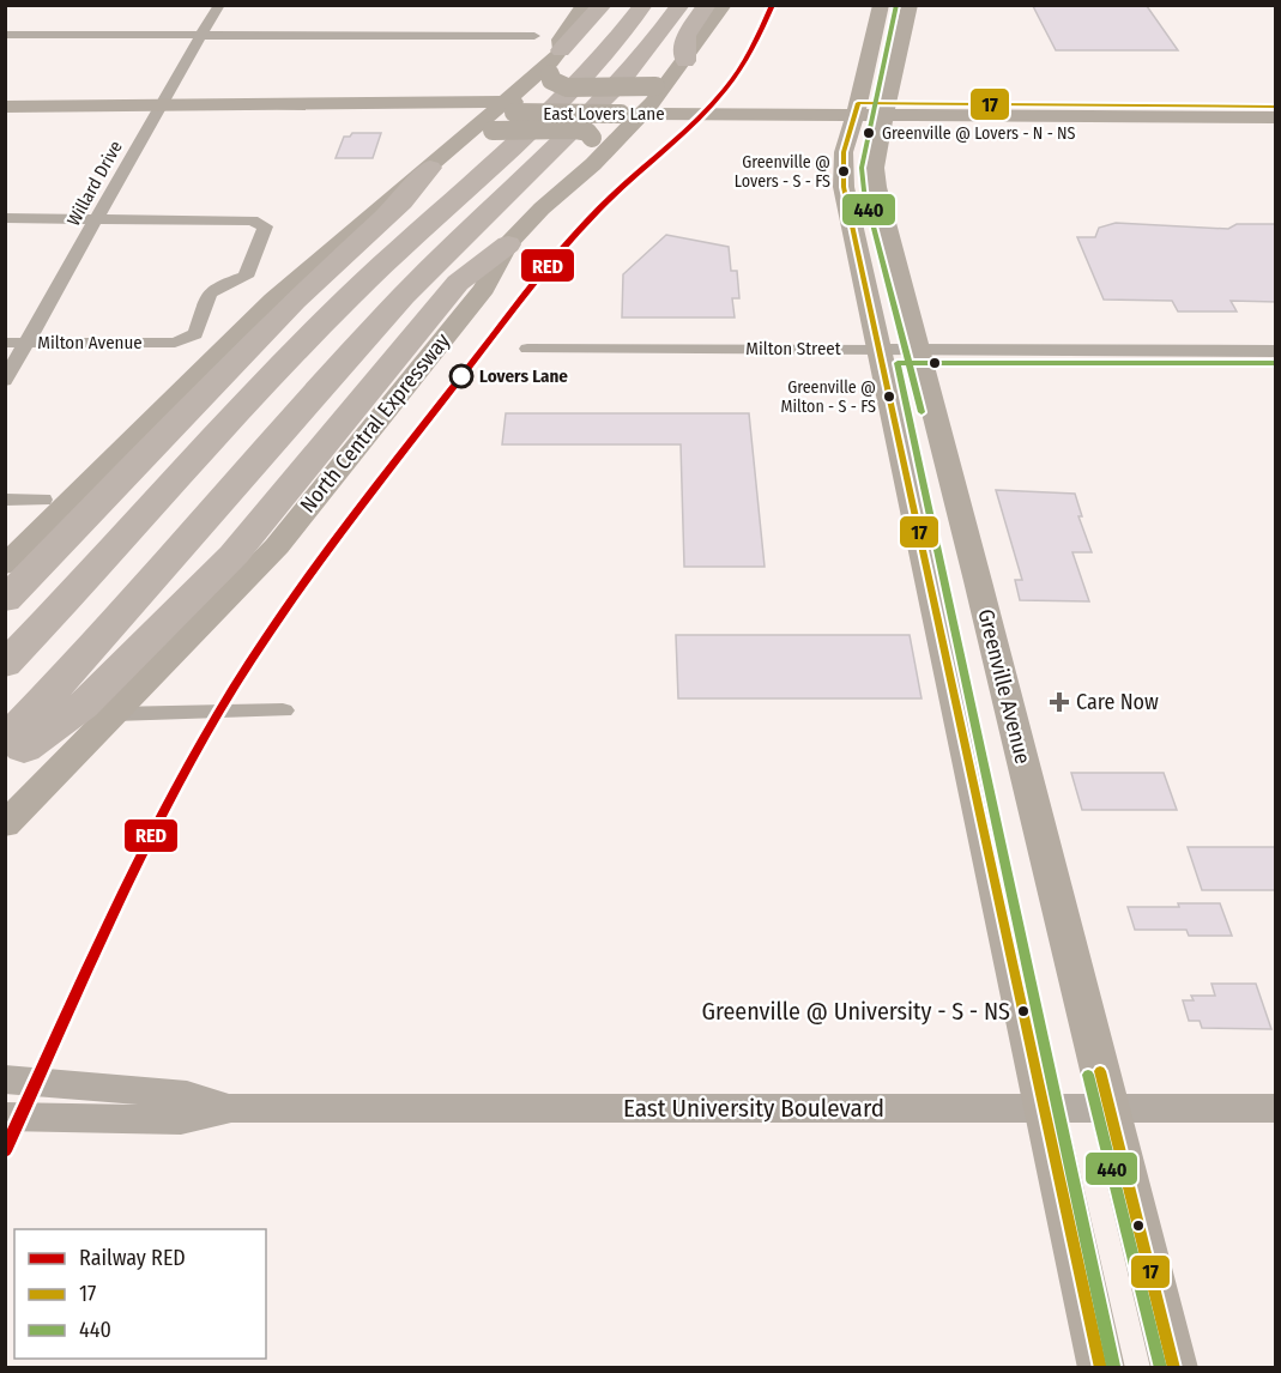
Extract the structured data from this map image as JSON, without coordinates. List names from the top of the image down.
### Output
{
  "streets": {
    "main road": ["East Lovers Lane", "North Central Expressway", "Greenville Avenue"],
    "street": [
      "Willard Drive",
      "Milton Avenue",
      "Milton Street",
      "East University Boulevard"
    ]
  },
  "crossings": [
    ["East Lovers Lane", "North Central Expressway"],
    ["East Lovers Lane", "Greenville Avenue"],
    ["Willard Drive", "Milton Avenue"],
    ["Milton Street", "Greenville Avenue"],
    ["Greenville Avenue", "East University Boulevard"]
  ],
  "places": {
    "other": [
      "Greenville @ Lovers - N - NS",
      "Greenville @ Lovers - S - FS",
      "Lovers Lane",
      "Greenville @ Milton - S - FS",
      "Greenville @ University - S - NS"
    ],
    "health": ["Care Now"]
  },
  "lines": ["rail line RED", "transit line 440", "transit line 17"],
  "legend": ["Railway RED", "17", "440"]
}
